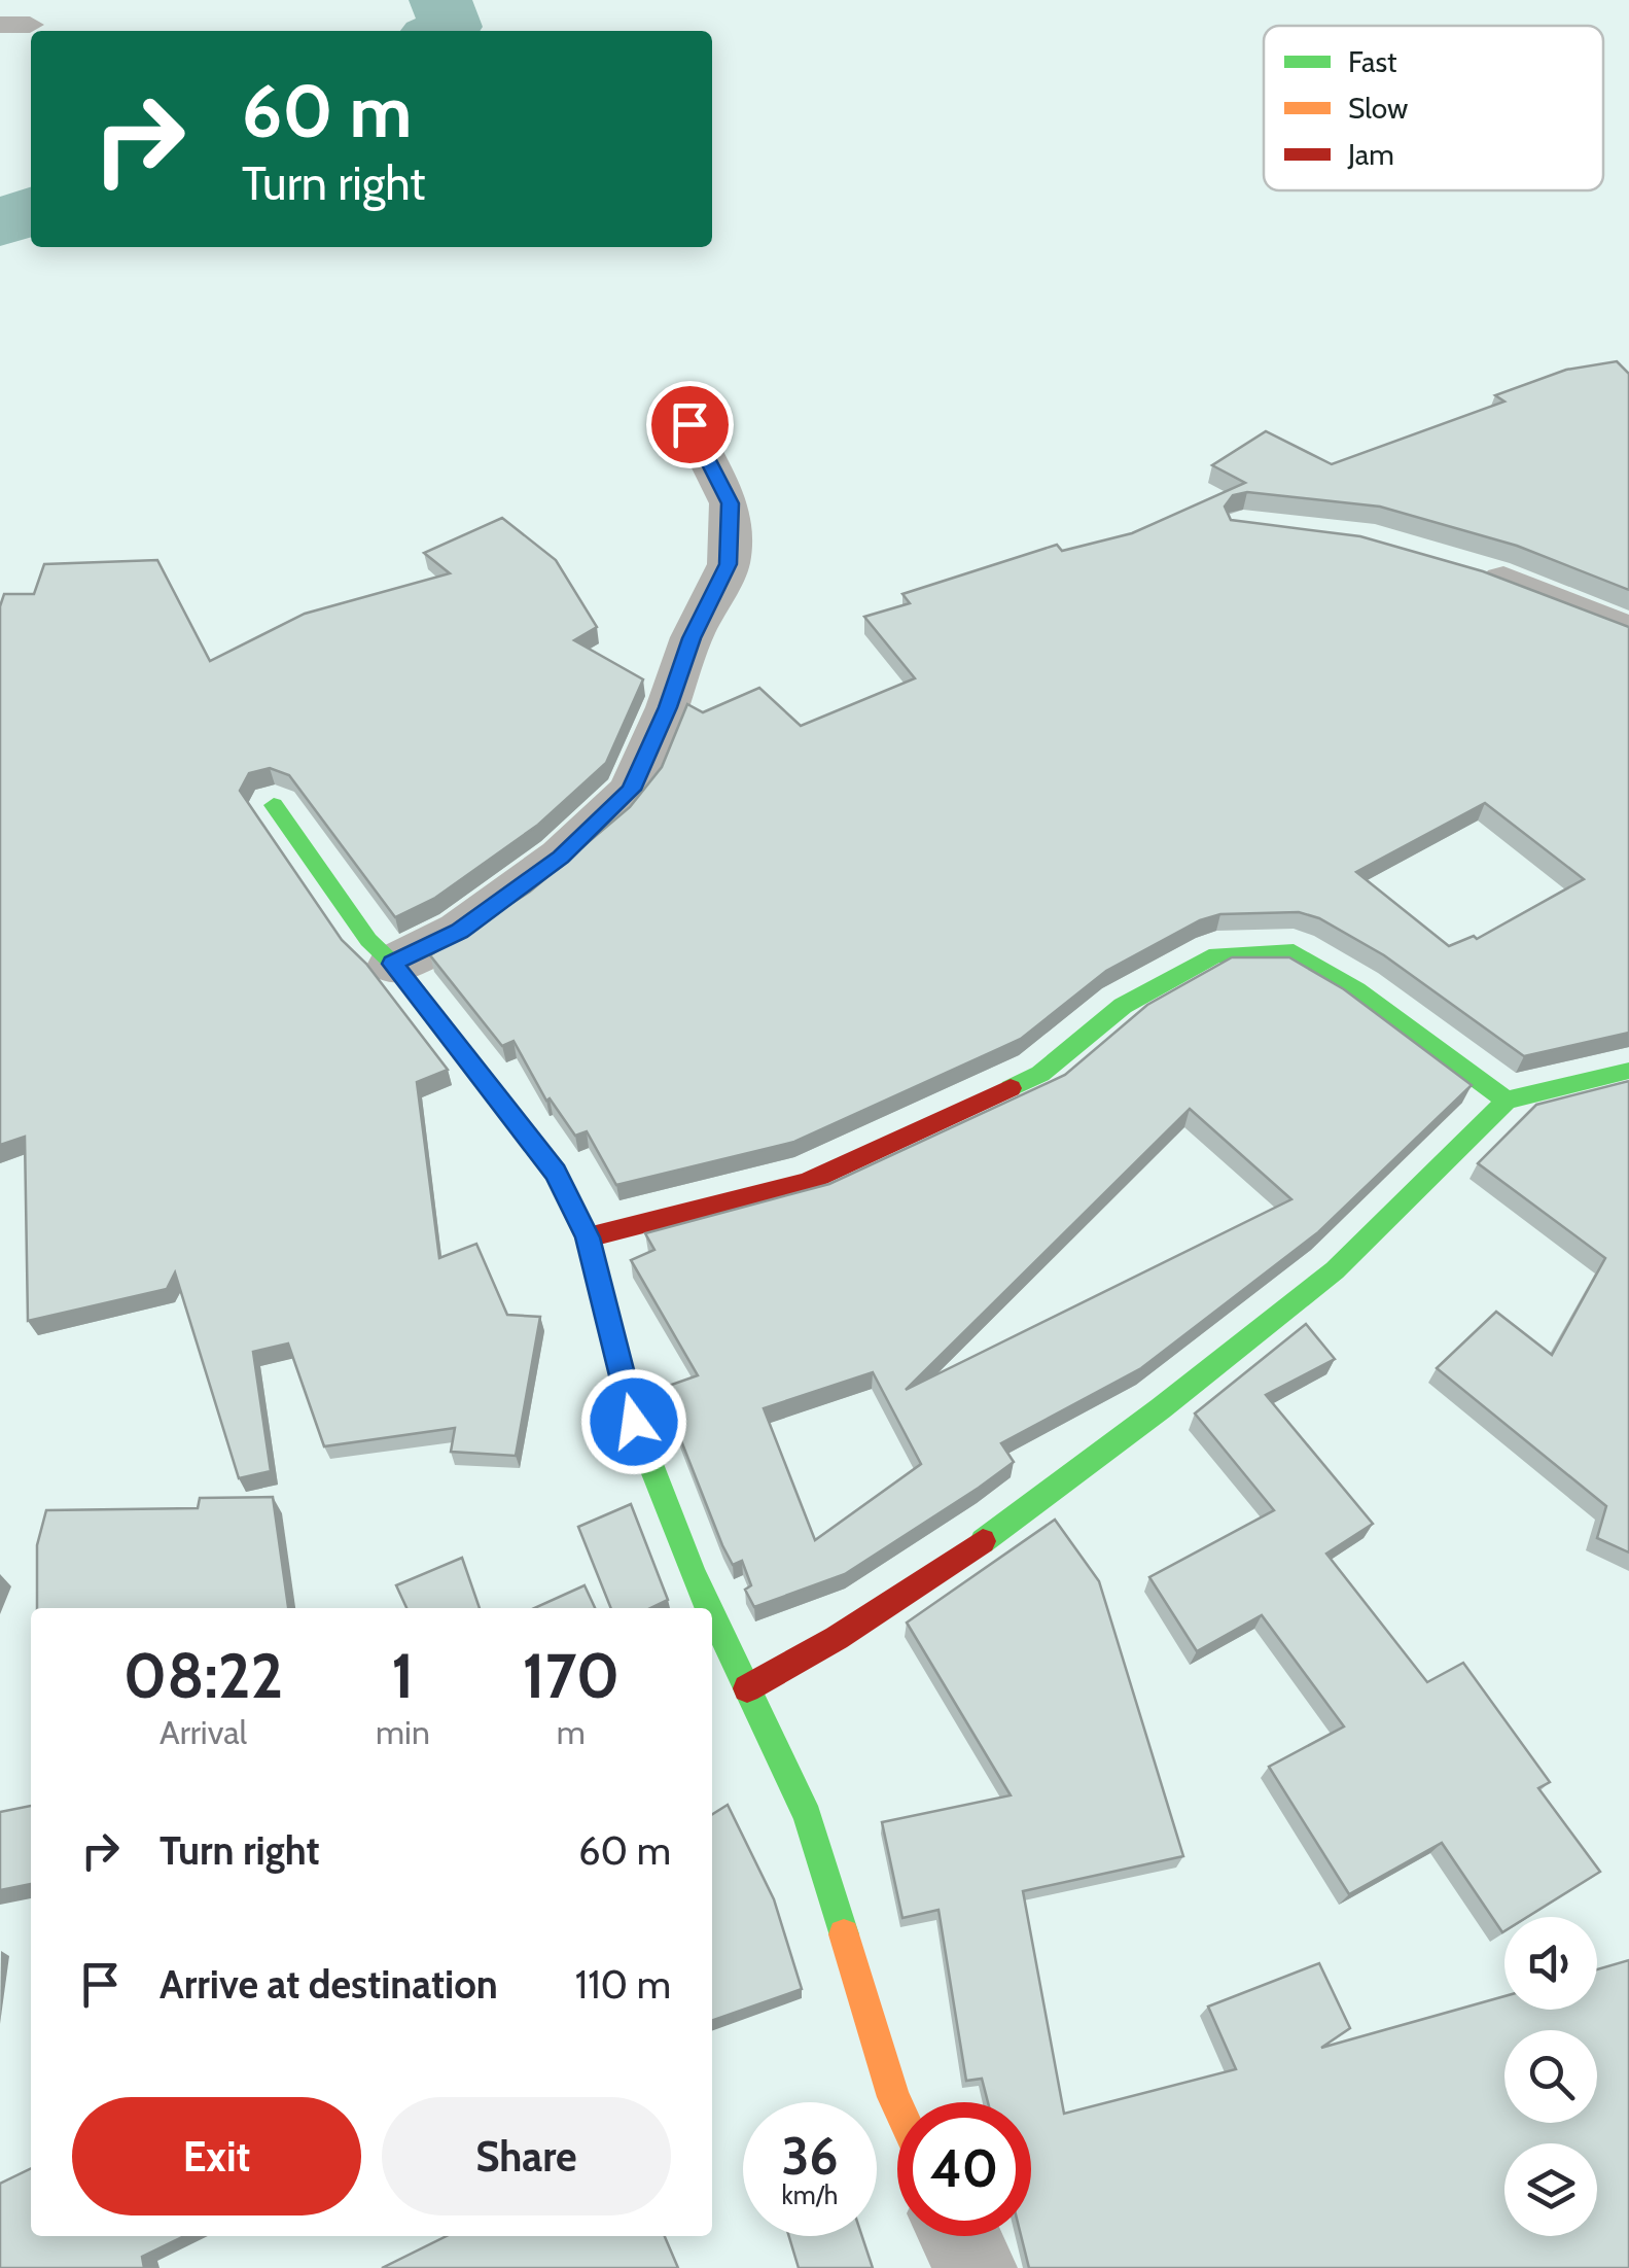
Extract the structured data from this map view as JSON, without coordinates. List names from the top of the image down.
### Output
{
  "legend": ["Fast", "Slow", "Jam"],
  "page": {
    "turn": ["60 m", "Turn right"],
    "eta": [
      "08:22",
      "Arrival",
      "1",
      "min",
      "170",
      "m"
    ],
    "list": [
      {
        "name": "Turn right",
        "value": "60 m"
      },
      {
        "name": "Arrive at destination",
        "value": "110 m"
      }
    ],
    "buttons": ["Exit", "Share"],
    "speed": "36 km/h",
    "limit": "40"
  }
}
